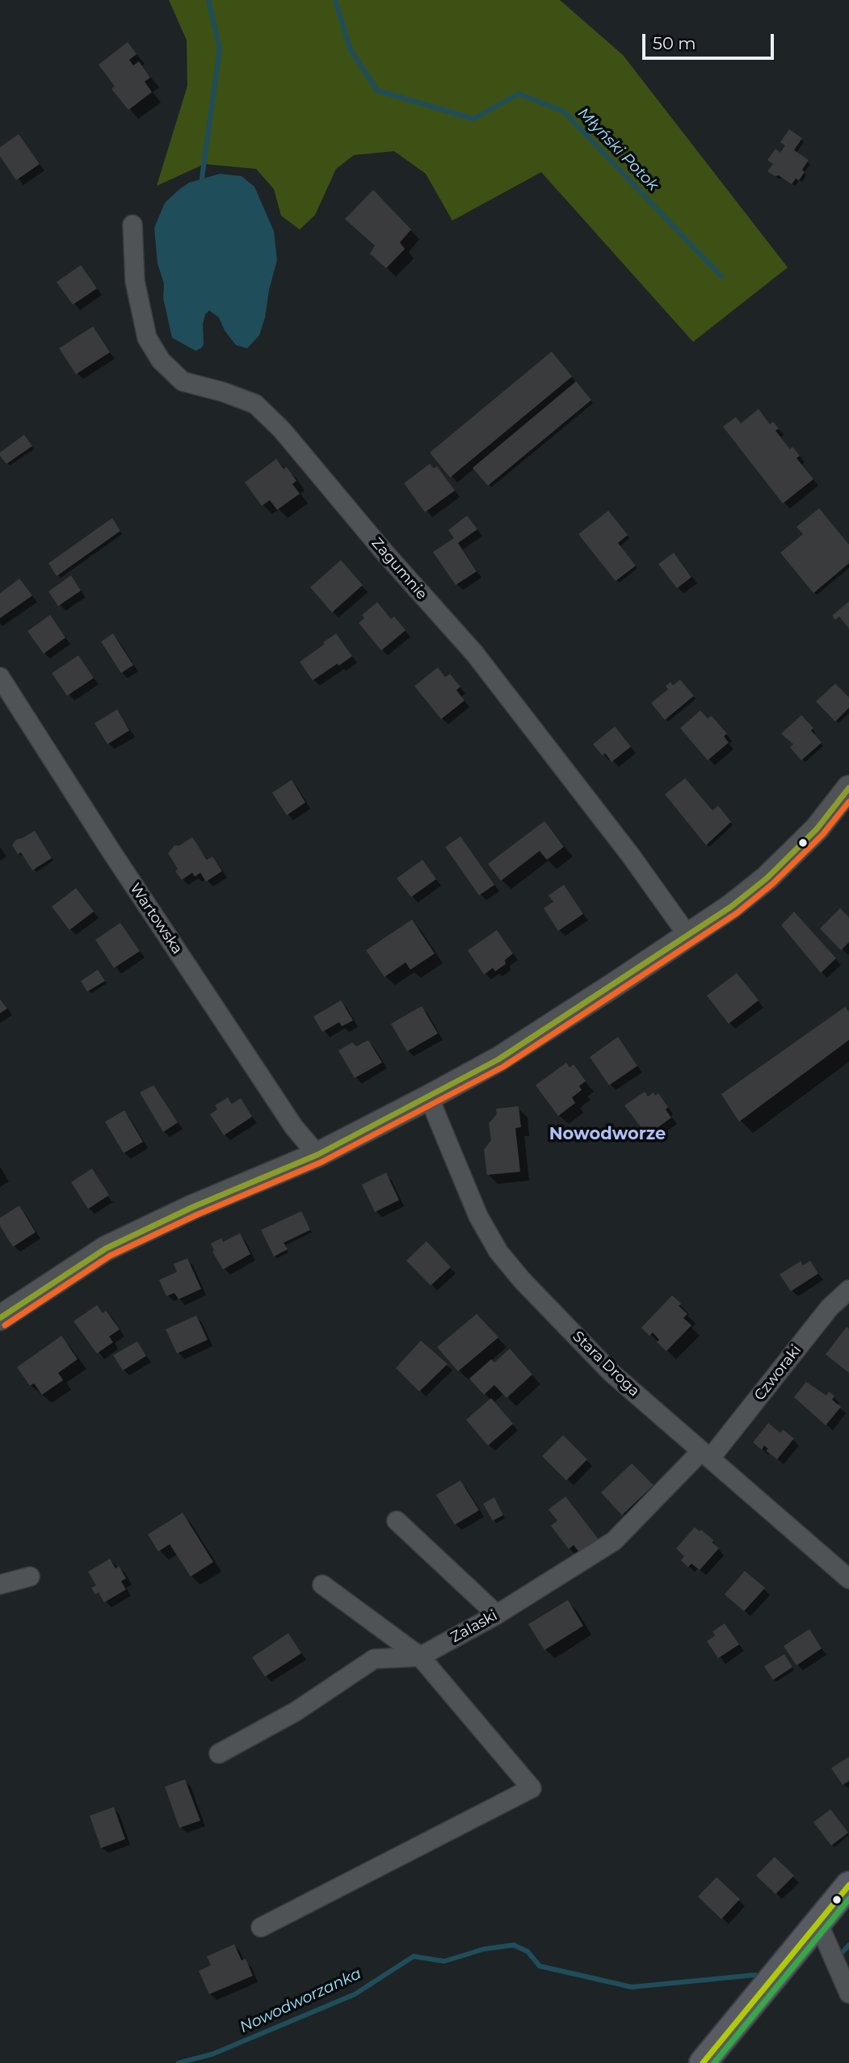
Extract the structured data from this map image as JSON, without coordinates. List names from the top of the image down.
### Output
{
  "streets": {
    "street": [
      "Zagumnie",
      "Wartowska",
      "Stara Droga",
      "Czworaki",
      "Zalaski"
    ]
  },
  "crossings": [
    ["Stara Droga", "Czworaki"],
    ["Stara Droga", "Zalaski"],
    ["Czworaki", "Zalaski"]
  ],
  "districts": ["Nowodworze"],
  "water": ["Młyński Potok", "Nowodworzanka"],
  "scale_bar": "50 m"
}
